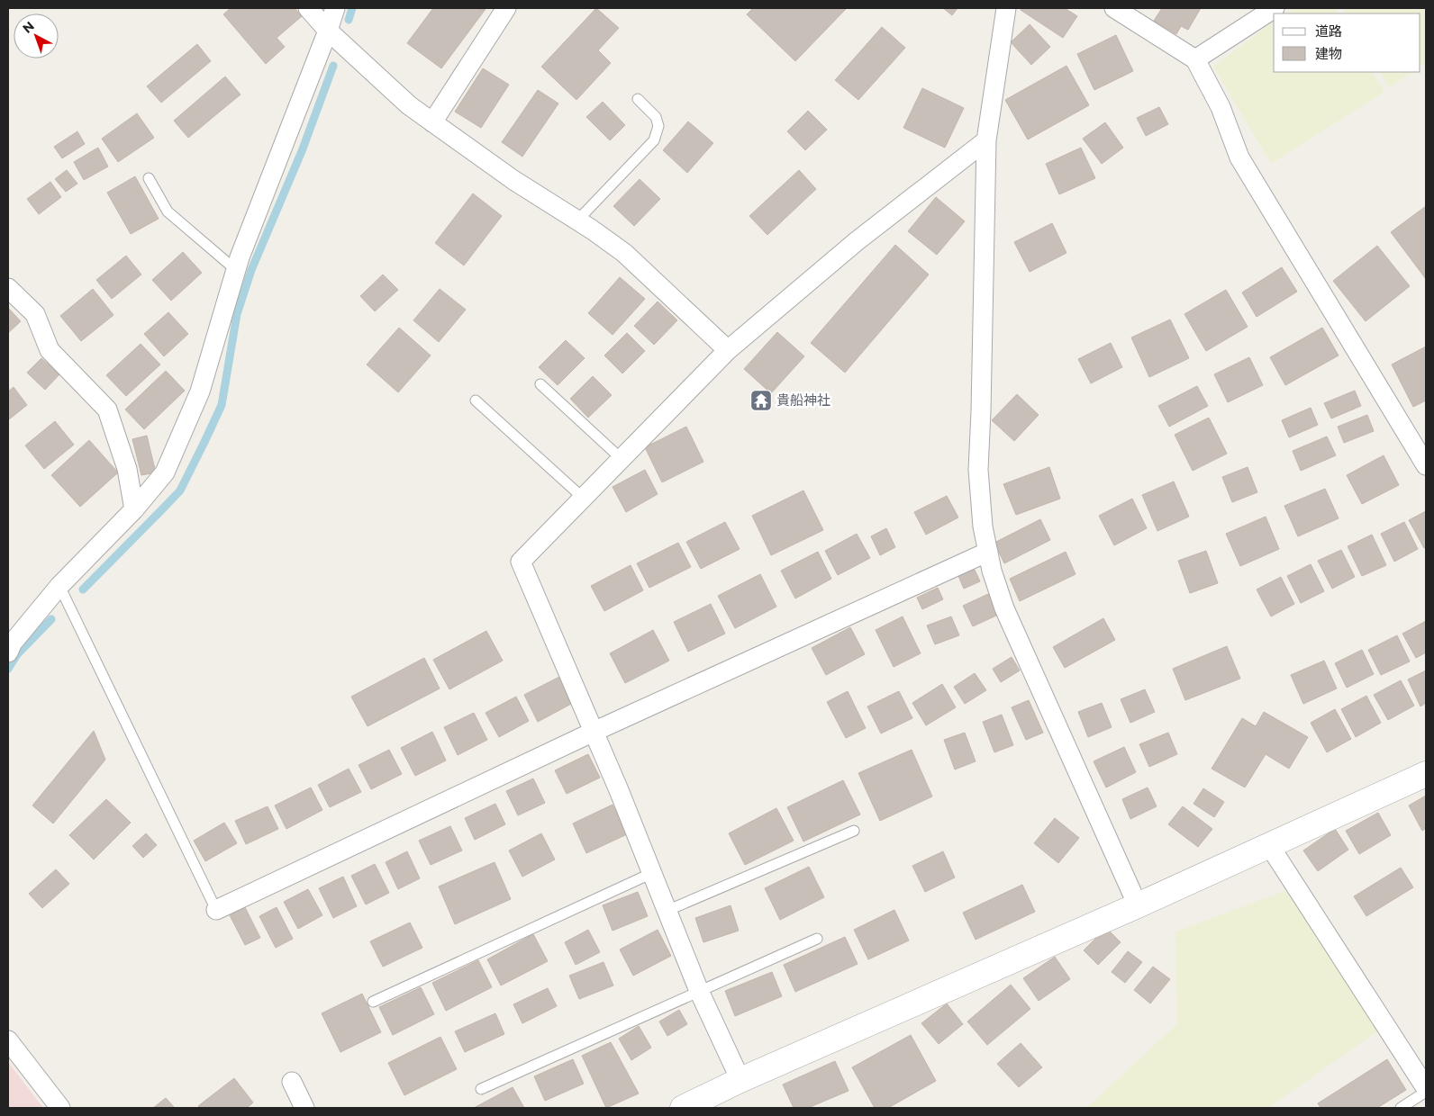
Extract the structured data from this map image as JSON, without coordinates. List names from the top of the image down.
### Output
{
  "places": {
    "temple": ["貴船神社"]
  },
  "legend": ["道路", "建物"],
  "north": "top left"
}
